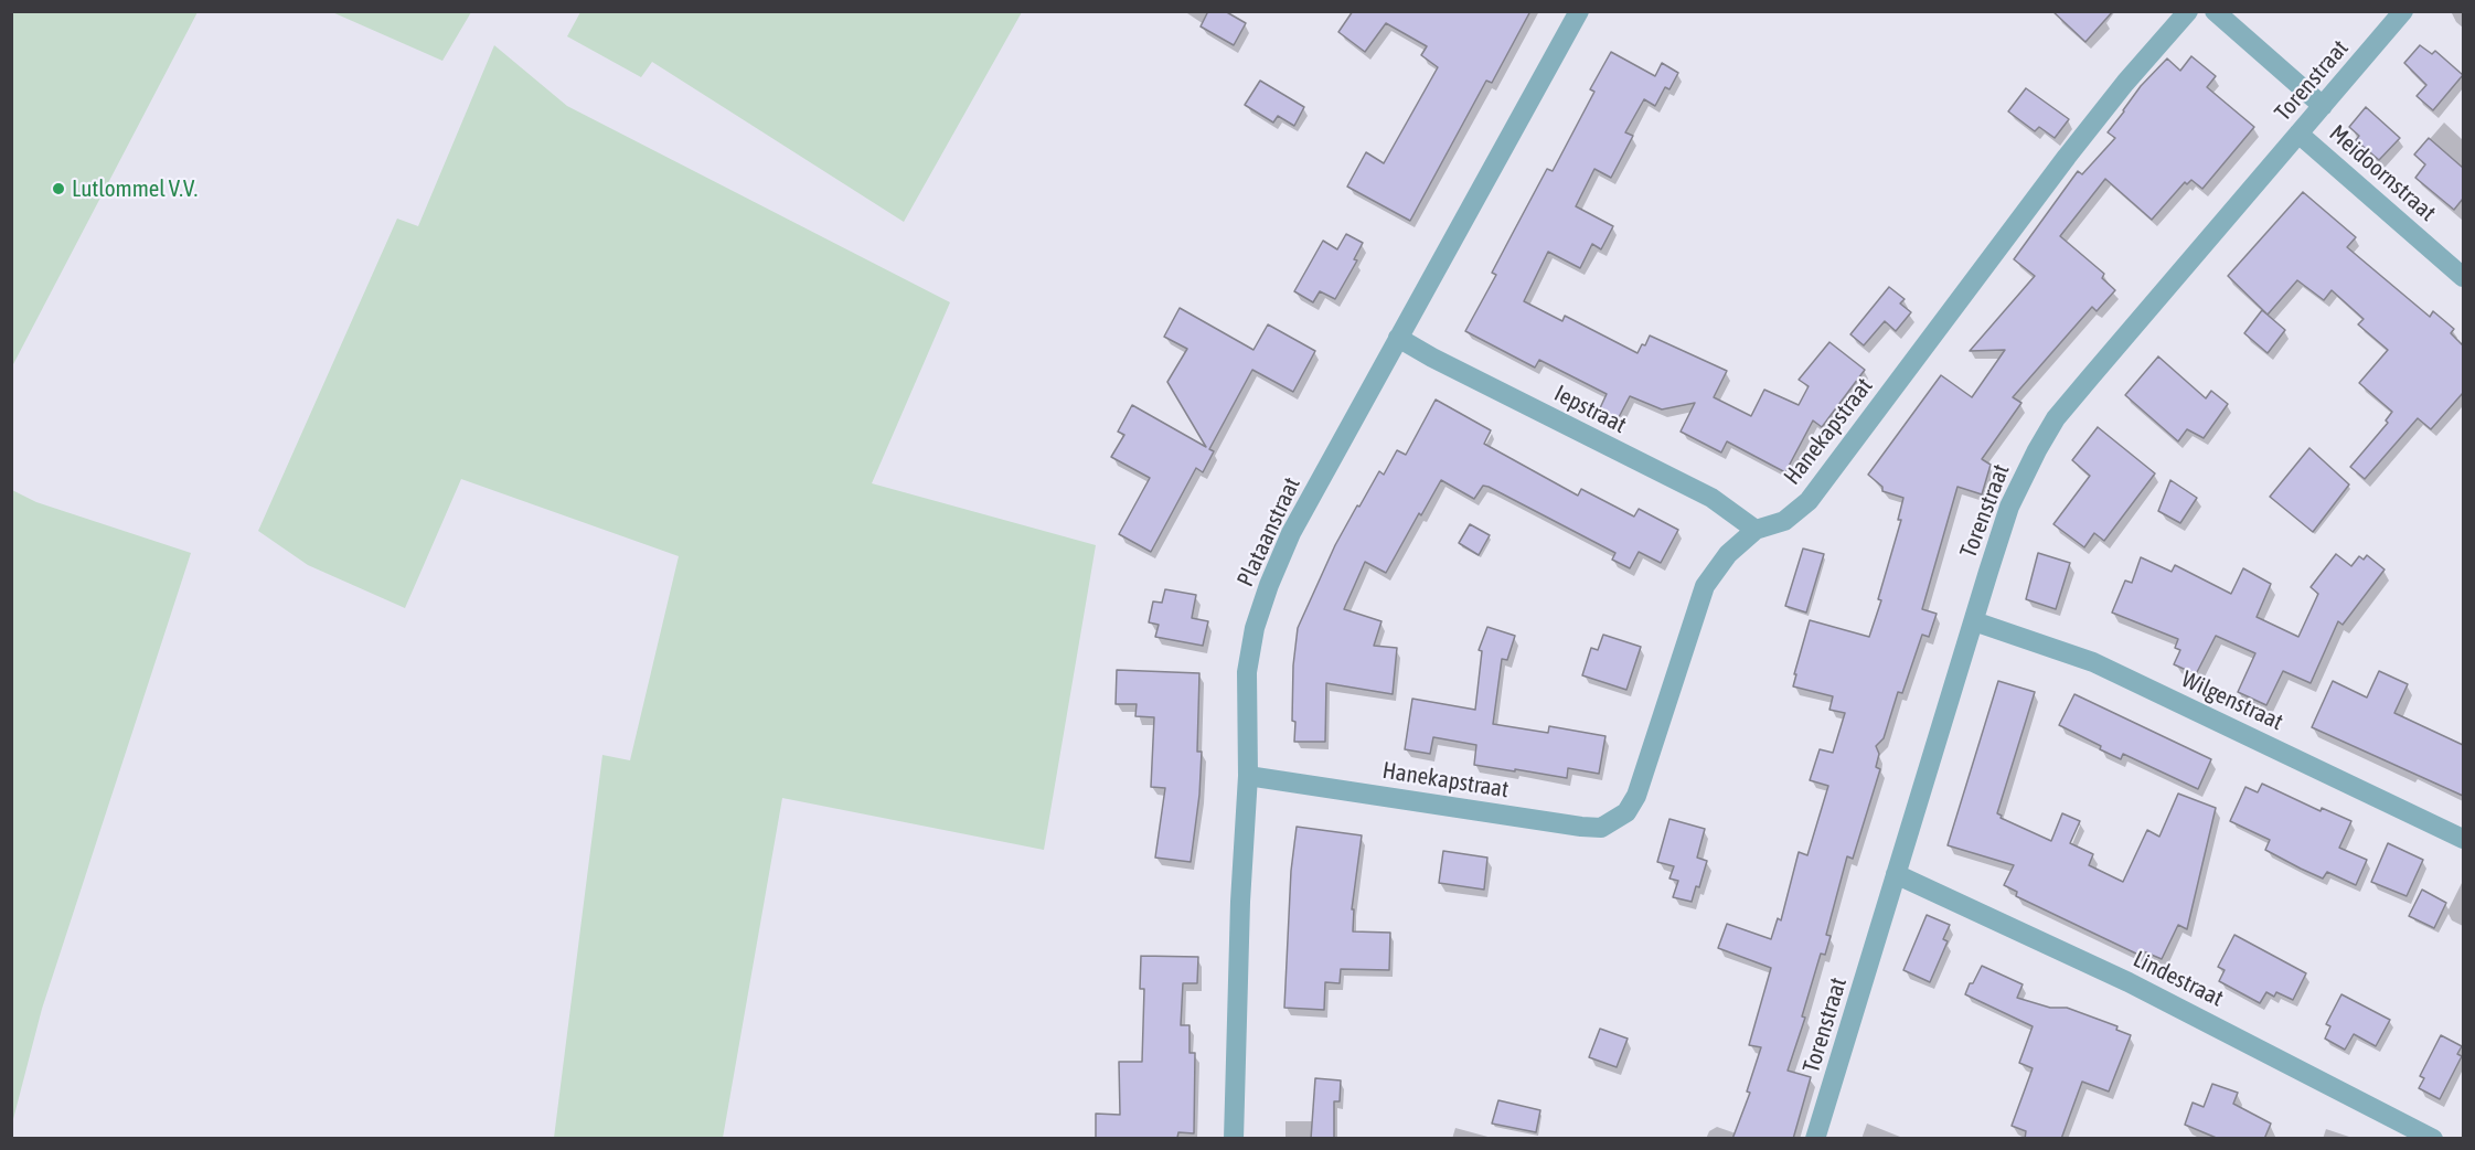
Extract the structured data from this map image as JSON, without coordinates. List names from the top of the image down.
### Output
{
  "streets": {
    "street": [
      "Torenstraat",
      "Meidoornstraat",
      "Iepstraat",
      "Hanekapstraat",
      "Plataanstraat",
      "Wilgenstraat",
      "Lindestraat"
    ]
  },
  "crossings": [
    ["Torenstraat", "Meidoornstraat"],
    ["Torenstraat", "Wilgenstraat"],
    ["Torenstraat", "Lindestraat"],
    ["Iepstraat", "Hanekapstraat"],
    ["Iepstraat", "Plataanstraat"],
    ["Hanekapstraat", "Plataanstraat"]
  ],
  "places": ["Lutlommel V.V."]
}
